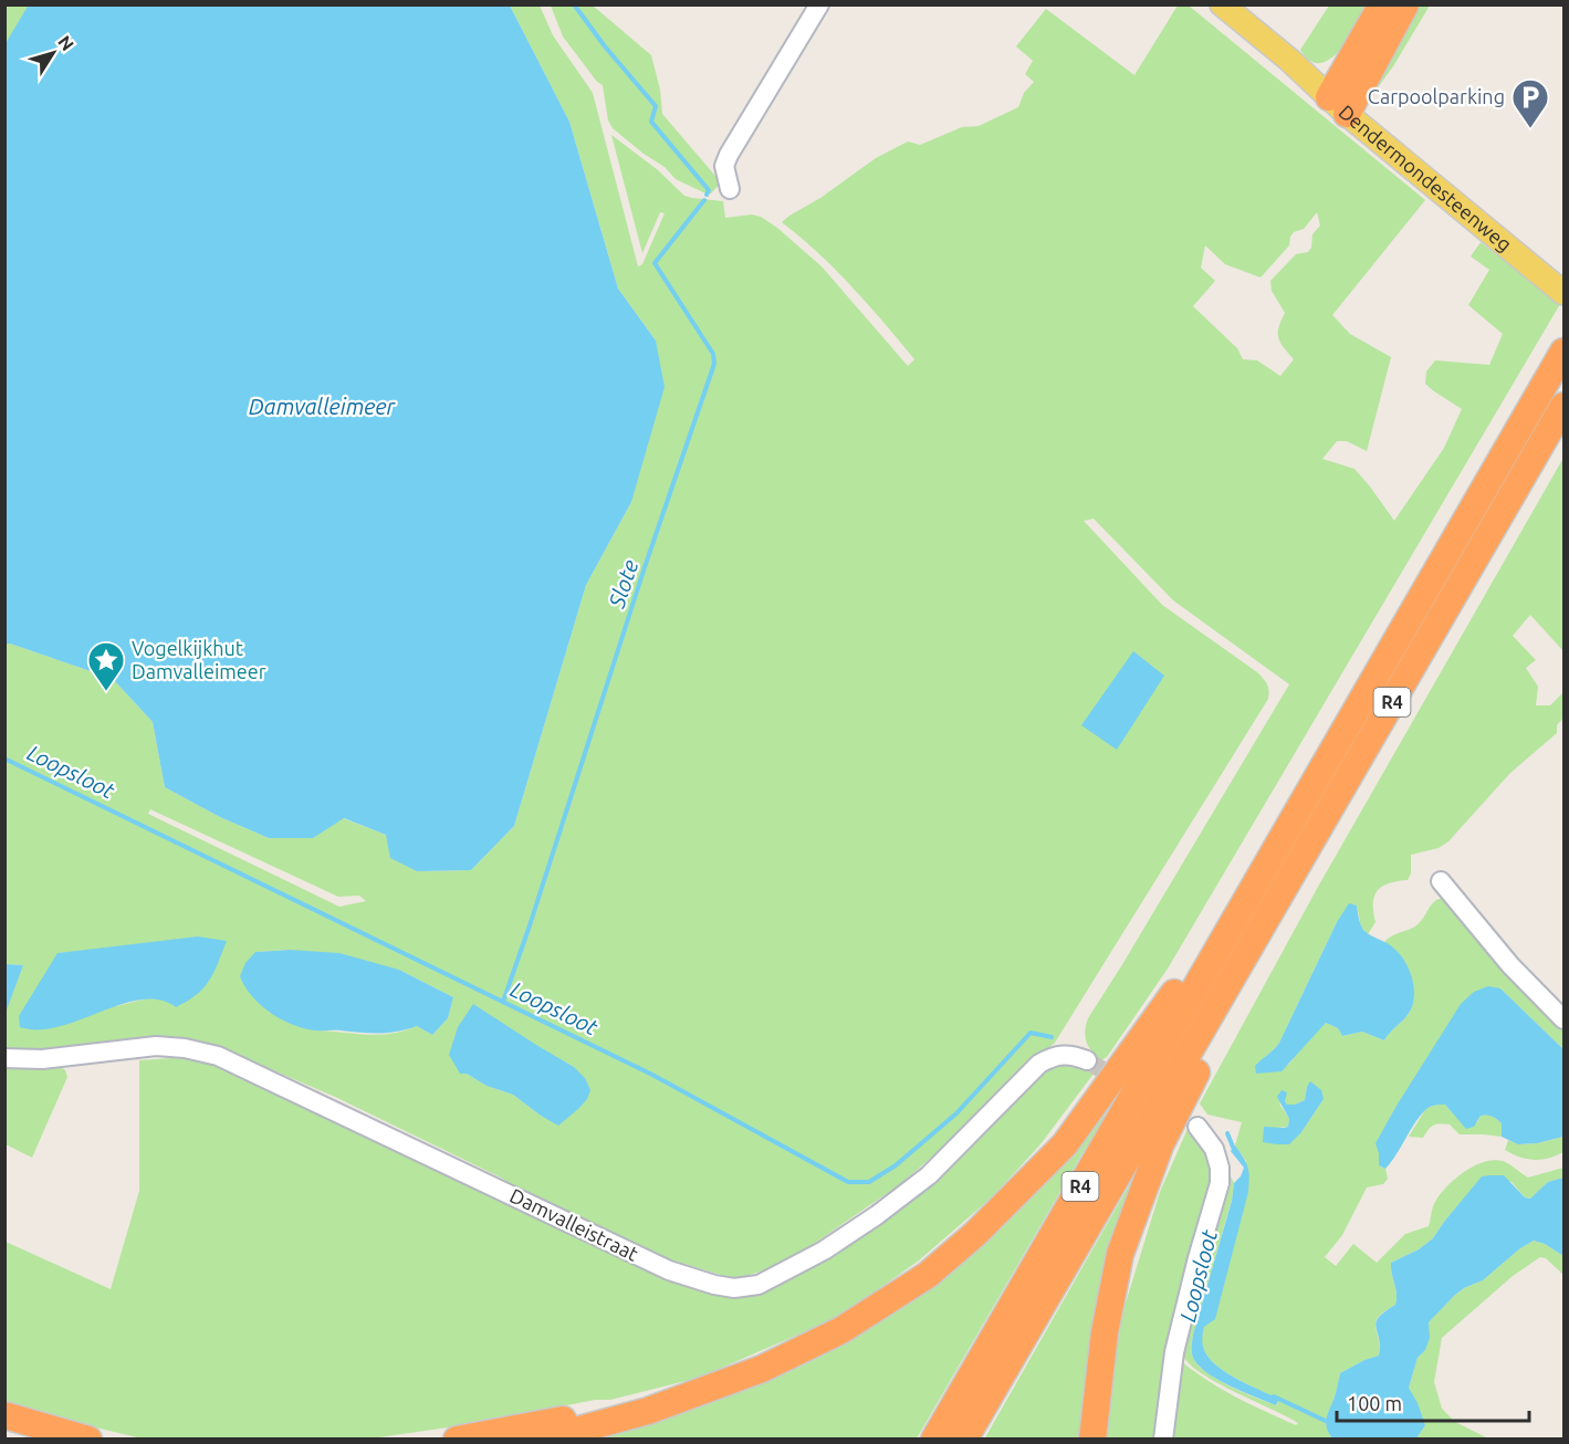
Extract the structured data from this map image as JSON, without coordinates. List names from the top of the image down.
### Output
{
  "streets": {
    "highway": ["R4"],
    "main road": ["Dendermondesteenweg"],
    "street": ["Damvalleistraat"]
  },
  "water": ["Damvalleimeer", "Slote", "Loopsloot"],
  "places": {
    "parking": ["Carpoolparking"],
    "place": ["Vogelkijkhut Damvalleimeer"]
  },
  "scale_bar": "100 m",
  "north": "top right"
}
